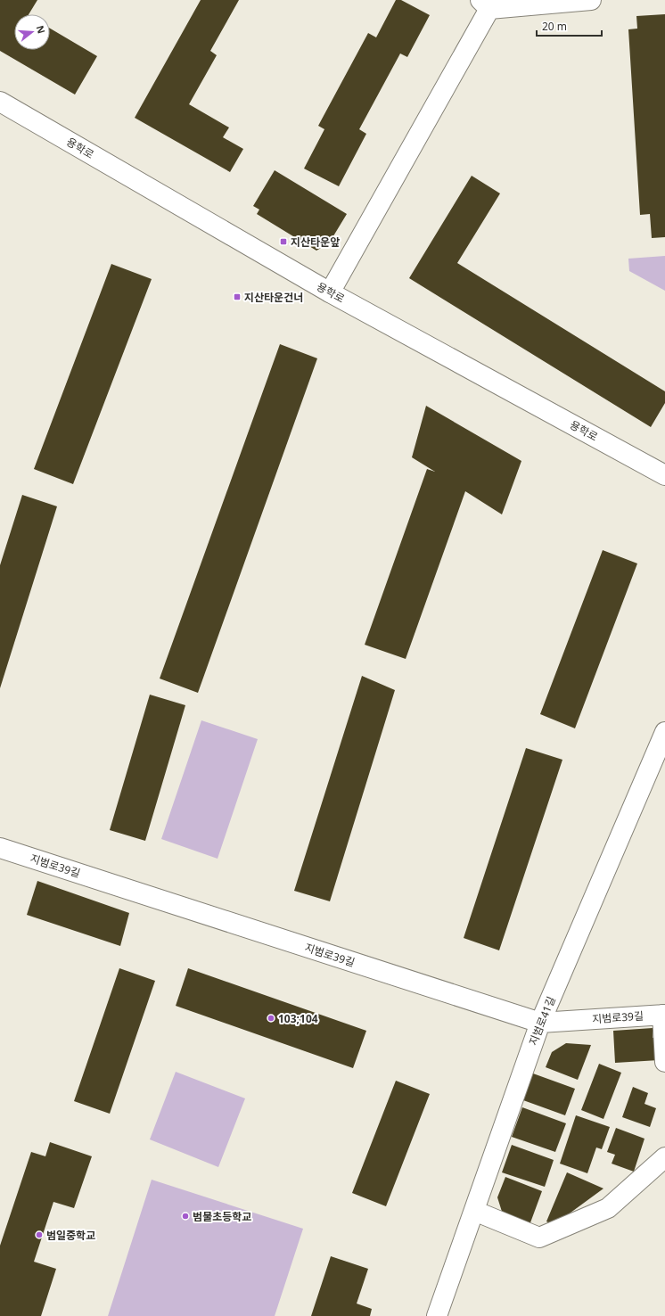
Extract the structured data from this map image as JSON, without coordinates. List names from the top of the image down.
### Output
{
  "streets": {
    "street": ["용학로", "지범로39길", "지범로41길"]
  },
  "crossings": [
    ["지범로39길", "지범로41길"]
  ],
  "places": {
    "transit": ["지산타운앞", "지산타운건너"],
    "other": ["103;104", "범물초등학교", "범일중학교"]
  },
  "scale_bar": "20 m",
  "north": "right"
}
